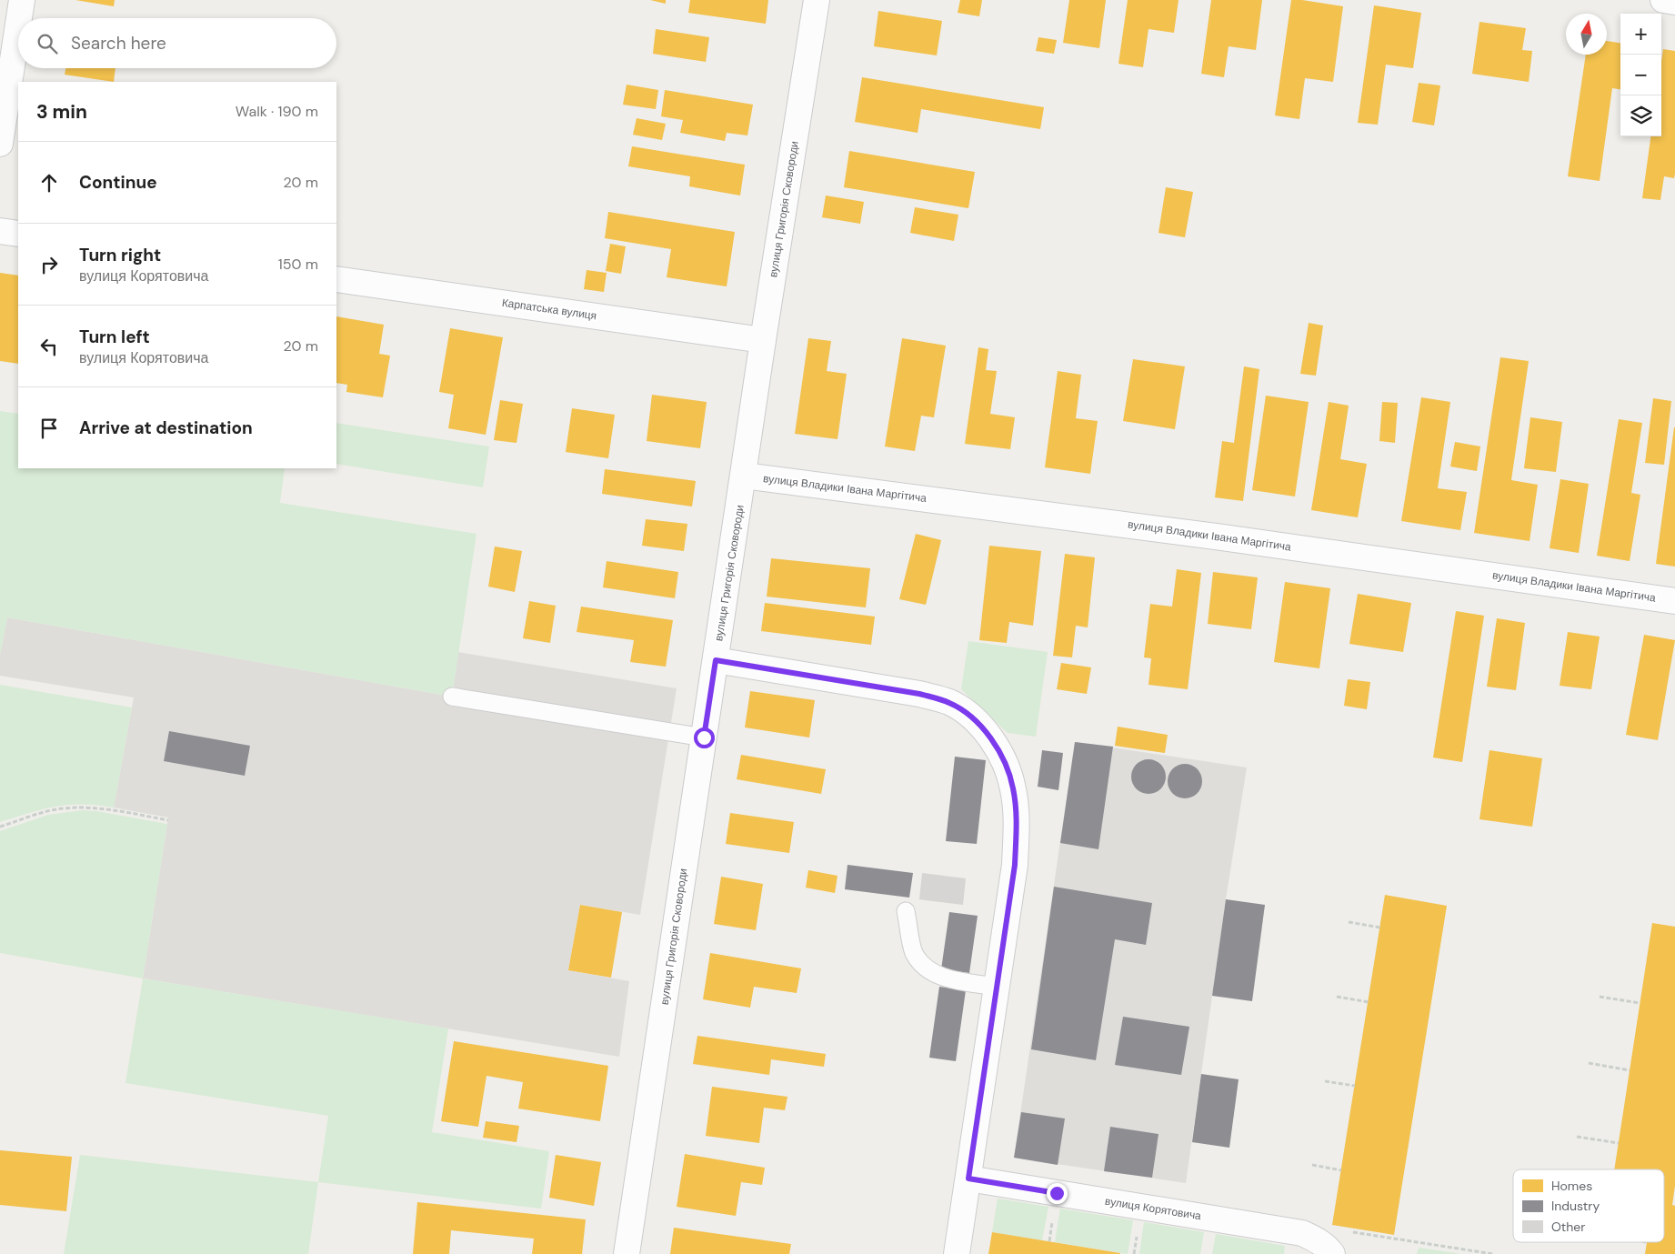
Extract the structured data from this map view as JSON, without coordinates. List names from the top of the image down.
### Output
{
  "streets": {
    "street": [
      "вулиця Григорія Сковороди",
      "Карпатська вулиця",
      "вулиця Владики Івана Маргітича",
      "вулиця Корятовича"
    ]
  },
  "crossings": [
    ["вулиця Григорія Сковороди", "Карпатська вулиця"],
    ["вулиця Григорія Сковороди", "вулиця Владики Івана Маргітича"]
  ],
  "legend": ["Homes", "Industry", "Other"],
  "north": "top",
  "page": {
    "map_buttons": ["+", "−"],
    "search": "Search here",
    "heading": ["3 min", "Walk · 190 m"],
    "list": [
      ["Continue", "20 m"],
      ["Turn right", "вулиця Корятовича", "150 m"],
      ["Turn left", "вулиця Корятовича", "20 m"],
      "Arrive at destination"
    ]
  }
}
